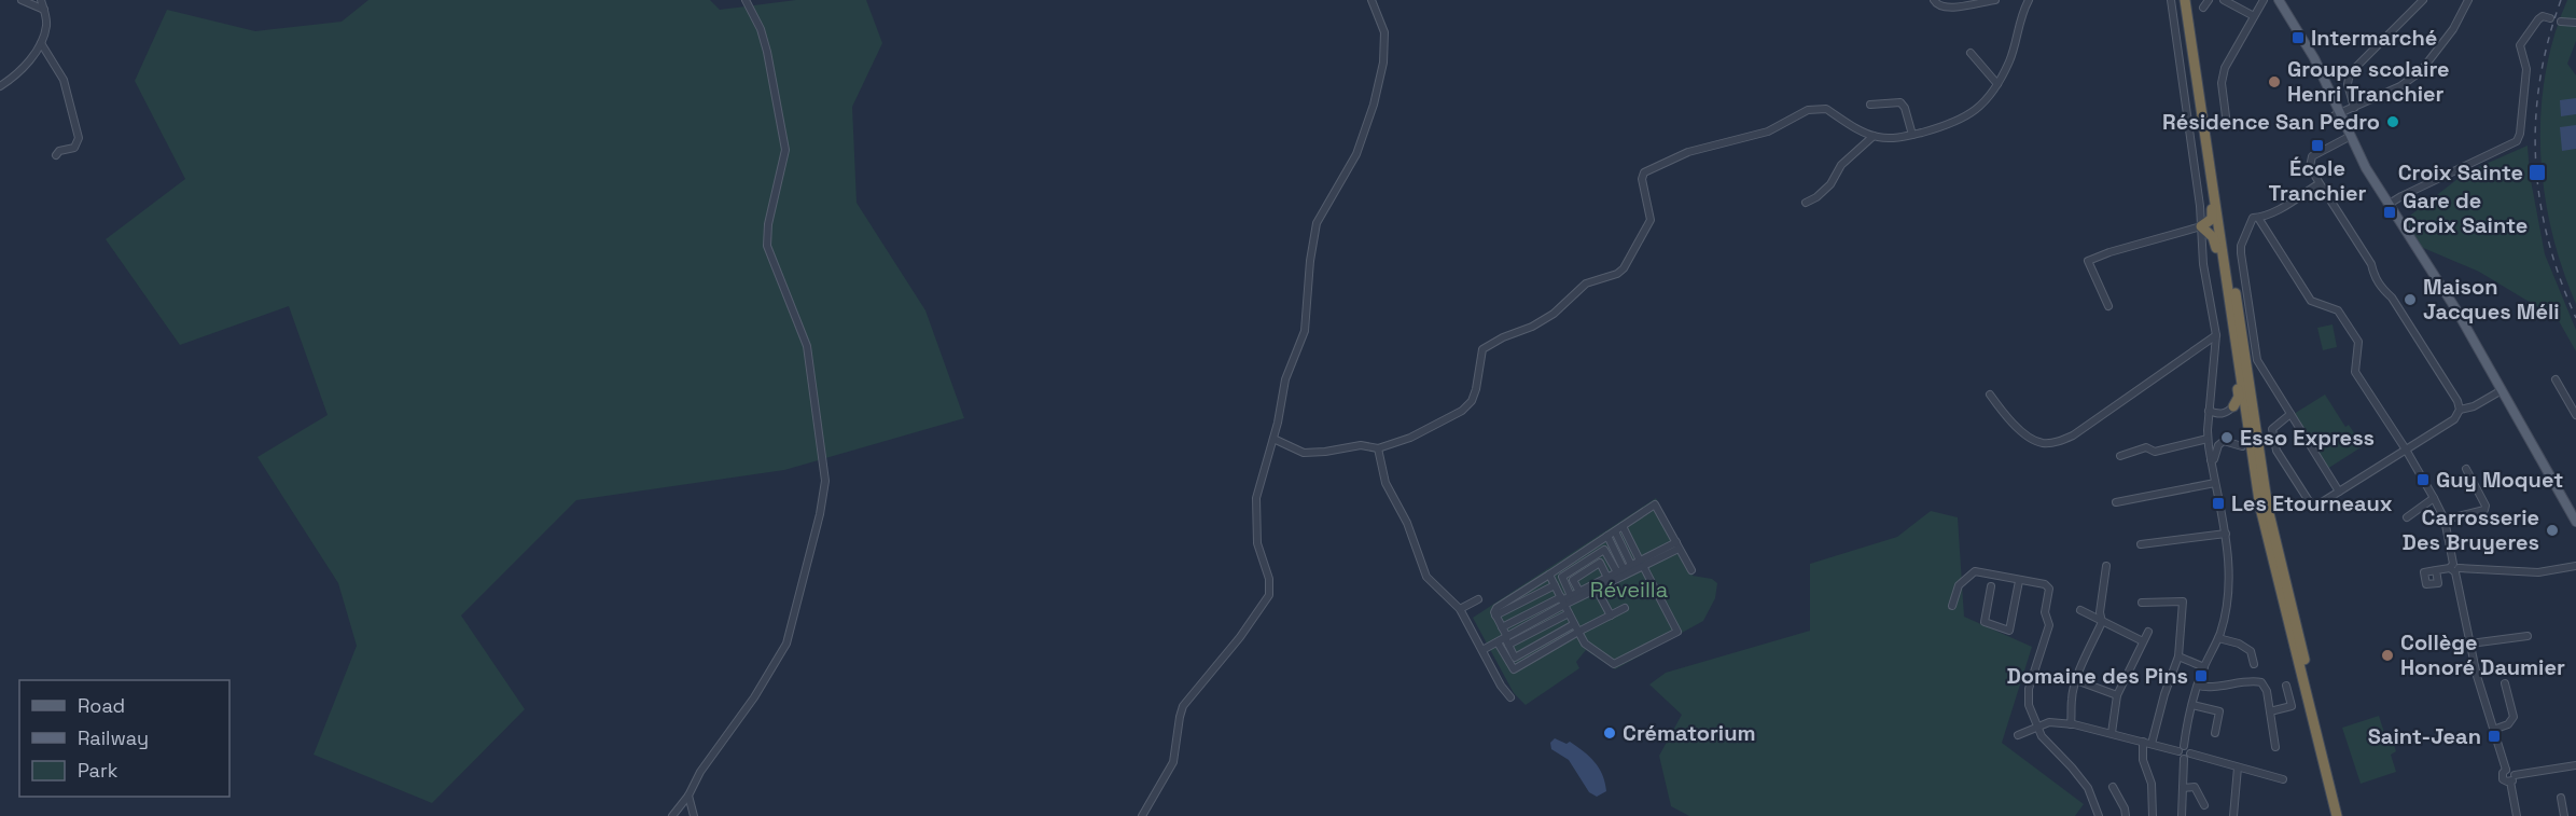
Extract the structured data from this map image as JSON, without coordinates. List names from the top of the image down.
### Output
{
  "parks": ["Réveilla"],
  "places": {
    "transit": [
      "Intermarché",
      "École Tranchier",
      "Croix Sainte",
      "Gare de Croix Sainte",
      "Guy Moquet",
      "Les Etourneaux",
      "Domaine des Pins",
      "Saint-Jean"
    ],
    "other": [
      "Groupe scolaire Henri Tranchier",
      "Résidence San Pedro",
      "Maison Jacques Méli",
      "Esso Express",
      "Carrosserie Des Bruyeres",
      "Collège Honoré Daumier",
      "Crématorium"
    ]
  },
  "legend": ["Road", "Railway", "Park"]
}
